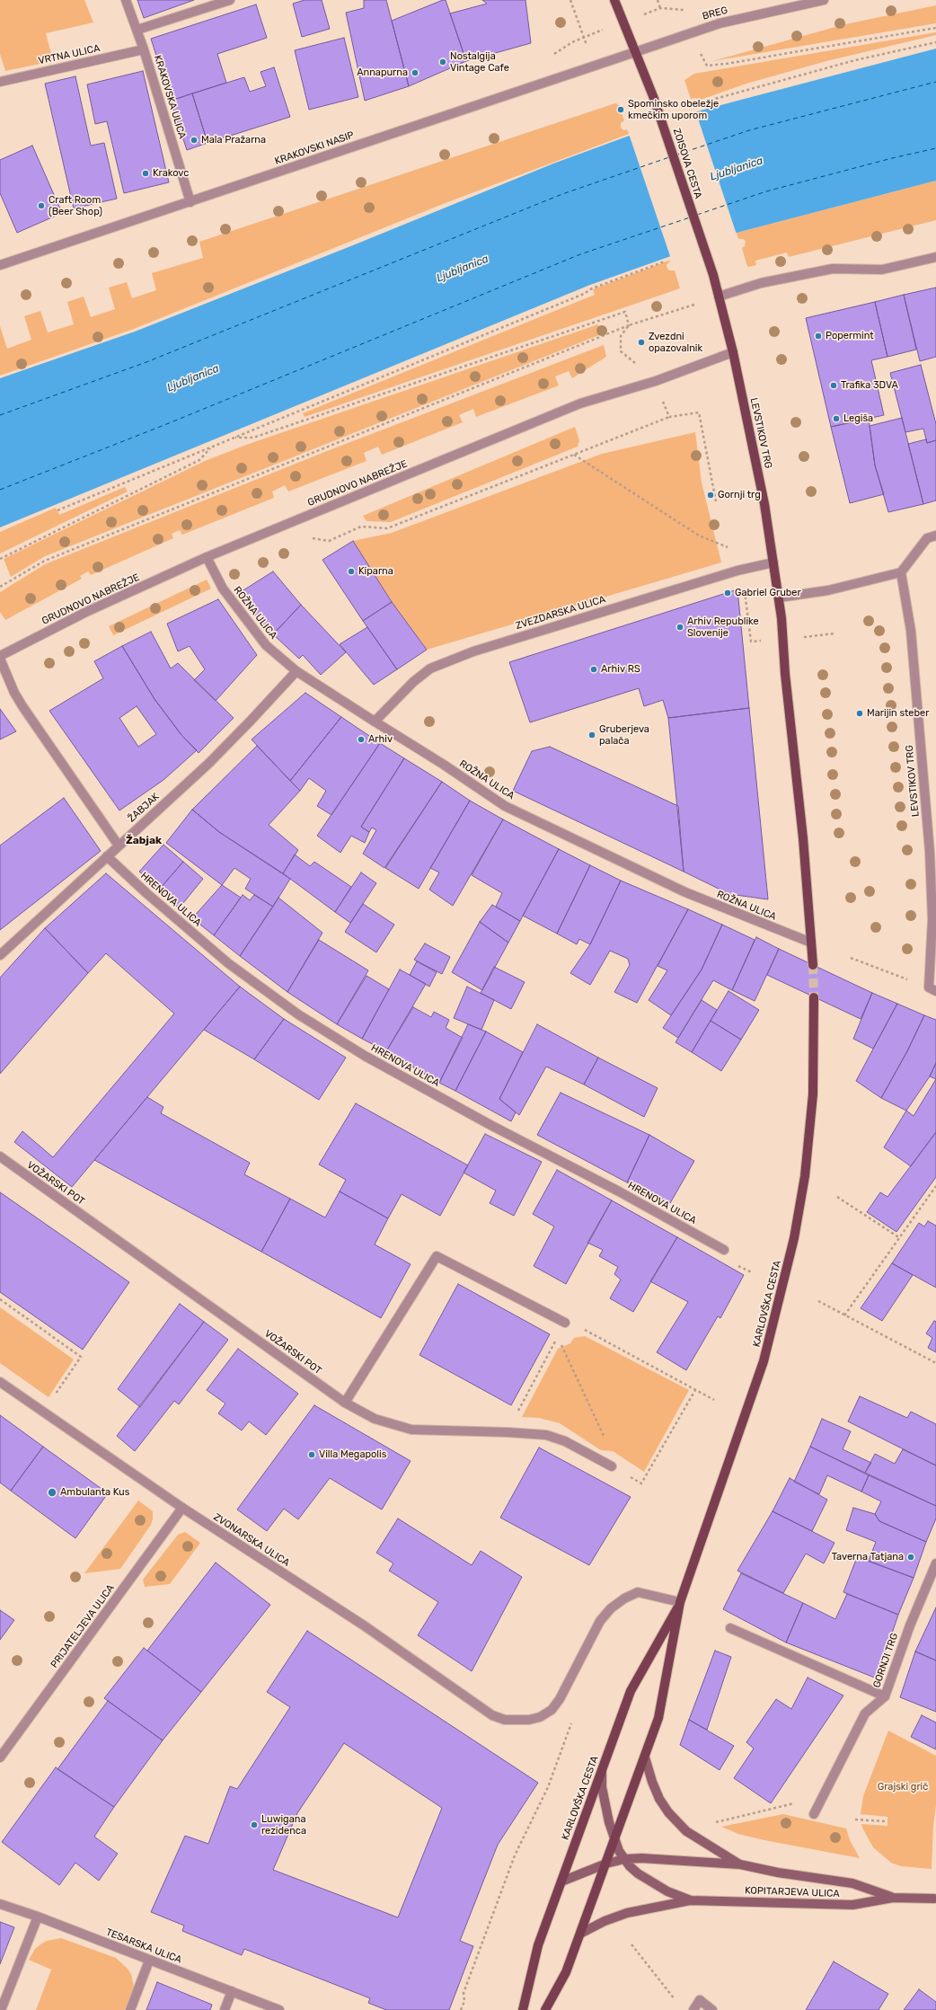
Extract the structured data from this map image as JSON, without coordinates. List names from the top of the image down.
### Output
{
  "streets": {
    "main road": [
      "ZOISOVA CESTA",
      "LEVSTIKOV TRG",
      "KARLOVŠKA CESTA",
      "KOPITARJEVA ULICA"
    ],
    "street": [
      "BREG",
      "VRTNA ULICA",
      "KRAKOVSKA ULICA",
      "KRAKOVSKI NASIP",
      "GRUDNOVO NABREŽJE",
      "ROŽNA ULICA",
      "ZVEZDARSKA ULICA",
      "ŽABJAK",
      "HRENOVA ULICA",
      "VOŽARSKI POT",
      "ZVONARSKA ULICA",
      "PRIJATELJEVA ULICA",
      "GORNJI TRG",
      "TESARSKA ULICA"
    ]
  },
  "crossings": [
    ["BREG", "KRAKOVSKI NASIP"],
    ["BREG", "ZOISOVA CESTA"],
    ["VRTNA ULICA", "KRAKOVSKA ULICA"],
    ["KRAKOVSKA ULICA", "KRAKOVSKI NASIP"],
    ["KRAKOVSKI NASIP", "ZOISOVA CESTA"],
    ["ZOISOVA CESTA", "LEVSTIKOV TRG"],
    ["LEVSTIKOV TRG", "GRUDNOVO NABREŽJE"],
    ["LEVSTIKOV TRG", "ROŽNA ULICA"],
    ["LEVSTIKOV TRG", "ZVEZDARSKA ULICA"],
    ["GRUDNOVO NABREŽJE", "ROŽNA ULICA"],
    ["ROŽNA ULICA", "ZVEZDARSKA ULICA"],
    ["ROŽNA ULICA", "ŽABJAK"],
    ["ŽABJAK", "HRENOVA ULICA"],
    ["KARLOVŠKA CESTA", "ZVONARSKA ULICA"],
    ["KARLOVŠKA CESTA", "KOPITARJEVA ULICA"],
    ["ZVONARSKA ULICA", "PRIJATELJEVA ULICA"]
  ],
  "districts": ["Žabjak"],
  "water": ["Ljubljanica"],
  "parks": ["Grajski grič"],
  "places": [
    "Nostalgija Vintage Cafe",
    "Annapurna",
    "Spominsko obeležje kmečkim uporom",
    "Mala Pražarna",
    "Krakovc",
    "Craft Room (Beer Shop)",
    "Popermint",
    "Zvezdni opazovalnik",
    "Trafika 3DVA",
    "Legiša",
    "Gornji trg",
    "Kiparna",
    "Gabriel Gruber",
    "Arhiv Republike Slovenije",
    "Arhiv RS",
    "Marijin steber",
    "Gruberjeva palača",
    "Arhiv",
    "Villa Megapolis",
    "Ambulanta Kus",
    "Taverna Tatjana",
    "Luwigana rezidenca"
  ]
}
